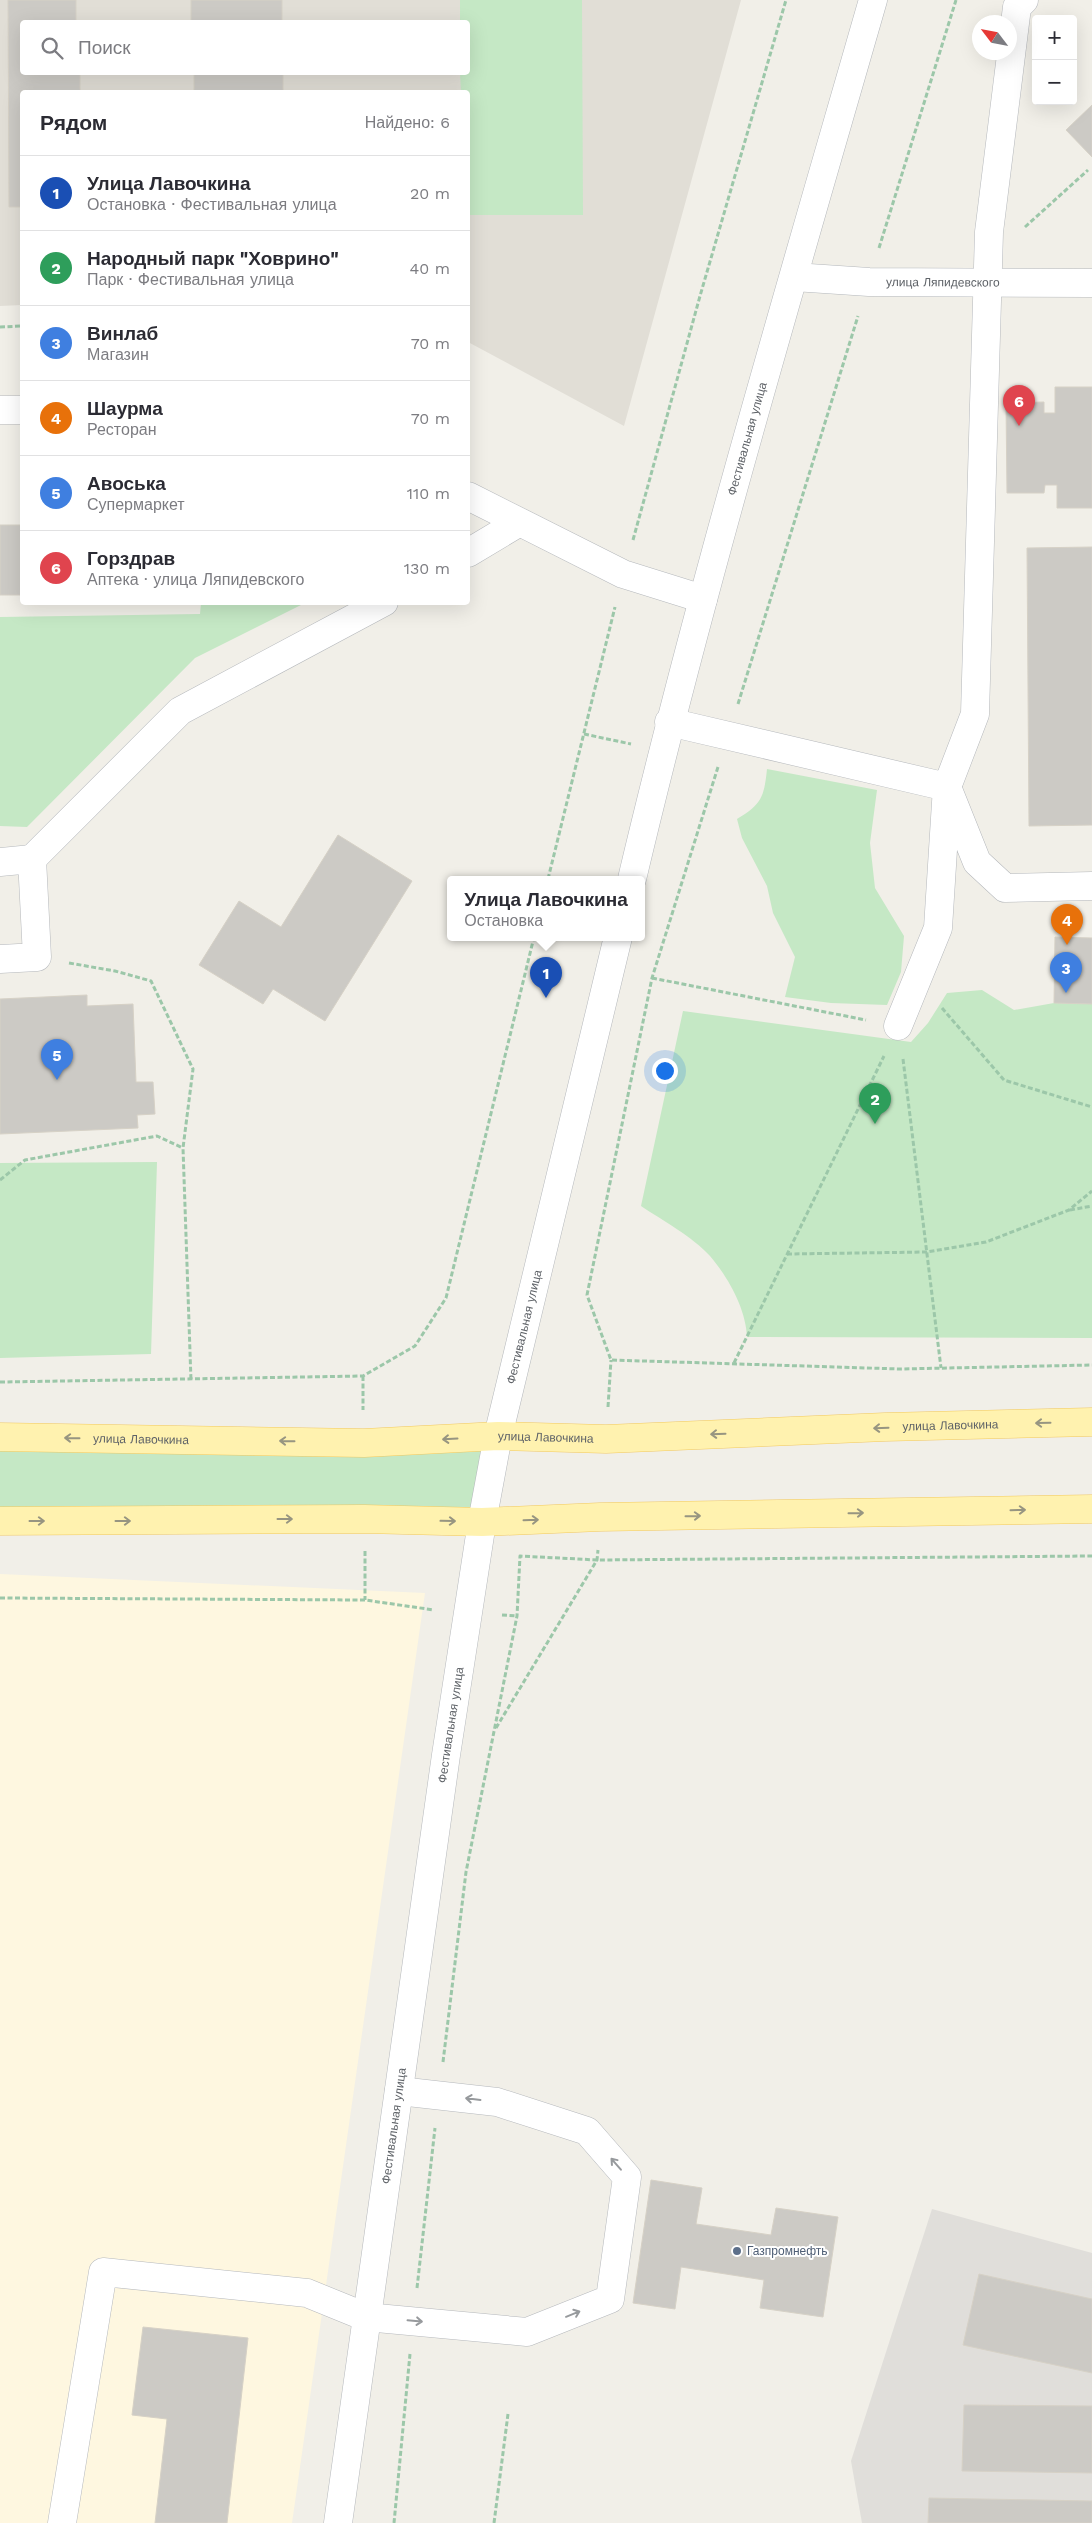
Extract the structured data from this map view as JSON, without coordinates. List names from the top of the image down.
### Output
{
  "streets": {
    "main road": ["улица Лавочкина"],
    "street": ["улица Ляпидевского", "Фестивальная улица"]
  },
  "crossings": [
    ["улица Ляпидевского", "Фестивальная улица"],
    ["Фестивальная улица", "улица Лавочкина"]
  ],
  "places": ["Газпромнефть"],
  "north": "top left",
  "page": {
    "map_buttons": ["+", "−"],
    "search": "Поиск",
    "heading": ["Рядом", "Найдено: 6"],
    "list": [
      {
        "mark": "1",
        "name": "Улица Лавочкина",
        "note": "Остановка · Фестивальная улица",
        "value": "20 m"
      },
      {
        "mark": "2",
        "name": "Народный парк \"Ховрино\"",
        "note": "Парк · Фестивальная улица",
        "value": "40 m"
      },
      {
        "mark": "3",
        "name": "Винлаб",
        "note": "Магазин",
        "value": "70 m"
      },
      {
        "mark": "4",
        "name": "Шаурма",
        "note": "Ресторан",
        "value": "70 m"
      },
      {
        "mark": "5",
        "name": "Авоська",
        "note": "Супермаркет",
        "value": "110 m"
      },
      {
        "mark": "6",
        "name": "Горздрав",
        "note": "Аптека · улица Ляпидевского",
        "value": "130 m"
      }
    ],
    "pins": [
      "6",
      "4",
      "3",
      "1",
      "5",
      "2"
    ],
    "popup": ["Улица Лавочкина", "Остановка"]
  }
}
